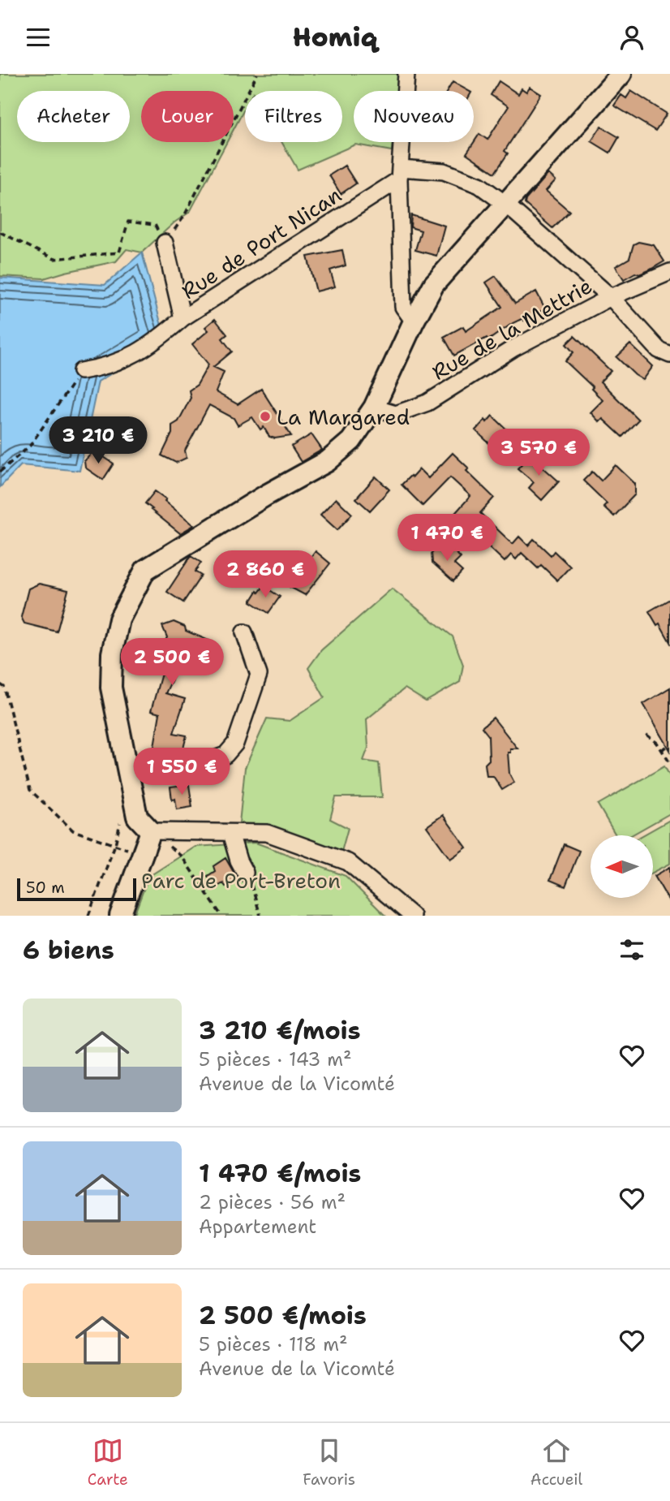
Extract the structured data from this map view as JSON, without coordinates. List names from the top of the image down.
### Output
{
  "streets": {
    "street": ["Rue de Port Nican", "Rue de la Mettrie"]
  },
  "parks": ["Parc de Port-Breton"],
  "places": ["La Margared"],
  "scale_bar": "50 m",
  "north": "left",
  "page": {
    "header": "Homiq",
    "chip": [
      "Acheter",
      "Louer",
      "Filtres",
      "Nouveau"
    ],
    "price": [
      "3 210 €",
      "3 570 €",
      "1 470 €",
      "2 860 €",
      "2 500 €",
      "1 550 €"
    ],
    "scale": "50 m",
    "heading": "6 biens",
    "list": [
      {
        "name": "3 210 €/mois",
        "note": "5 pièces · 143 m² · Avenue de la Vicomté"
      },
      {
        "name": "1 470 €/mois",
        "note": "2 pièces · 56 m² · Appartement"
      },
      {
        "name": "2 500 €/mois",
        "note": "5 pièces · 118 m² · Avenue de la Vicomté"
      }
    ],
    "tabs": ["Carte", "Favoris", "Accueil"]
  }
}
